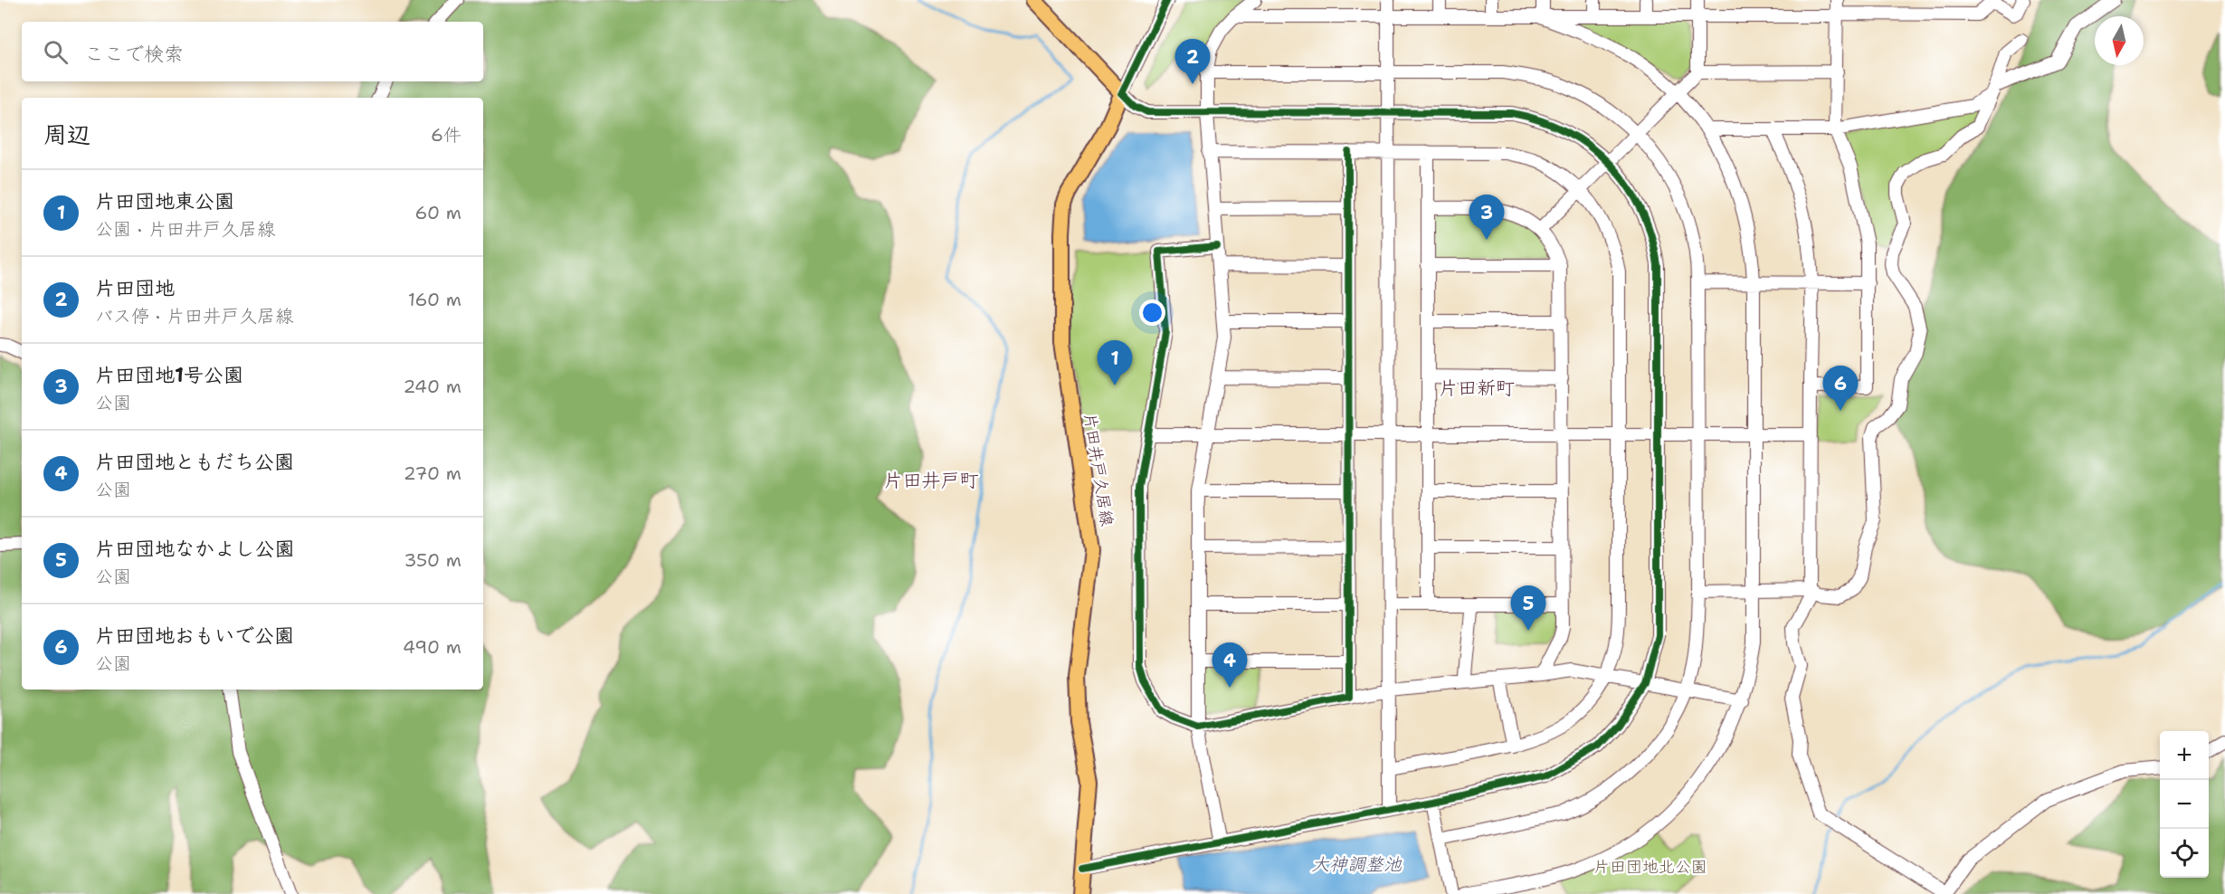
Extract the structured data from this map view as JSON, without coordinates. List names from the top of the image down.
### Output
{
  "streets": {
    "main road": ["片田井戸久居線"]
  },
  "districts": ["片田新町", "片田井戸町"],
  "water": ["大神調整池"],
  "parks": ["片田団地北公園"],
  "north": "bottom",
  "page": {
    "search": "ここで検索",
    "pins": [
      "2",
      "3",
      "1",
      "6",
      "5",
      "4"
    ],
    "heading": ["周辺", "6件"],
    "list": [
      {
        "mark": "1",
        "name": "片田団地東公園",
        "note": "公園 · 片田井戸久居線",
        "value": "60 m"
      },
      {
        "mark": "2",
        "name": "片田団地",
        "note": "バス停 · 片田井戸久居線",
        "value": "160 m"
      },
      {
        "mark": "3",
        "name": "片田団地1号公園",
        "note": "公園",
        "value": "240 m"
      },
      {
        "mark": "4",
        "name": "片田団地ともだち公園",
        "note": "公園",
        "value": "270 m"
      },
      {
        "mark": "5",
        "name": "片田団地なかよし公園",
        "note": "公園",
        "value": "350 m"
      },
      {
        "mark": "6",
        "name": "片田団地おもいで公園",
        "note": "公園",
        "value": "490 m"
      }
    ],
    "map_buttons": ["+", "−"]
  }
}
